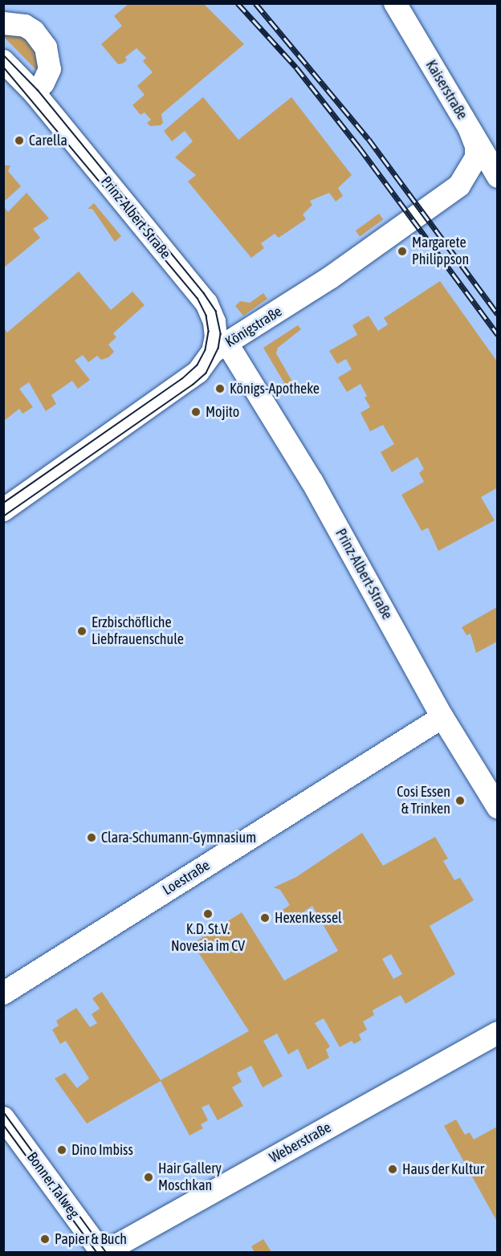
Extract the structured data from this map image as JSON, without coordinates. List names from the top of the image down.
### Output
{
  "streets": {
    "street": [
      "Kaiserstraße",
      "Prinz-Albert-Straße",
      "Königstraße",
      "Loestraße",
      "Weberstraße",
      "Bonner Talweg"
    ]
  },
  "crossings": [
    ["Kaiserstraße", "Königstraße"],
    ["Prinz-Albert-Straße", "Königstraße"],
    ["Prinz-Albert-Straße", "Loestraße"],
    ["Weberstraße", "Bonner Talweg"]
  ],
  "places": [
    "Carella",
    "Margarete Philippson",
    "Königs-Apotheke",
    "Mojito",
    "Erzbischöfliche Liebfrauenschule",
    "Cosi Essen & Trinken",
    "Clara-Schumann-Gymnasium",
    "K.D. St.V. Novesia im CV",
    "Hexenkessel",
    "Dino Imbiss",
    "Haus der Kultur",
    "Hair Gallery Moschkan",
    "Papier & Buch"
  ]
}
